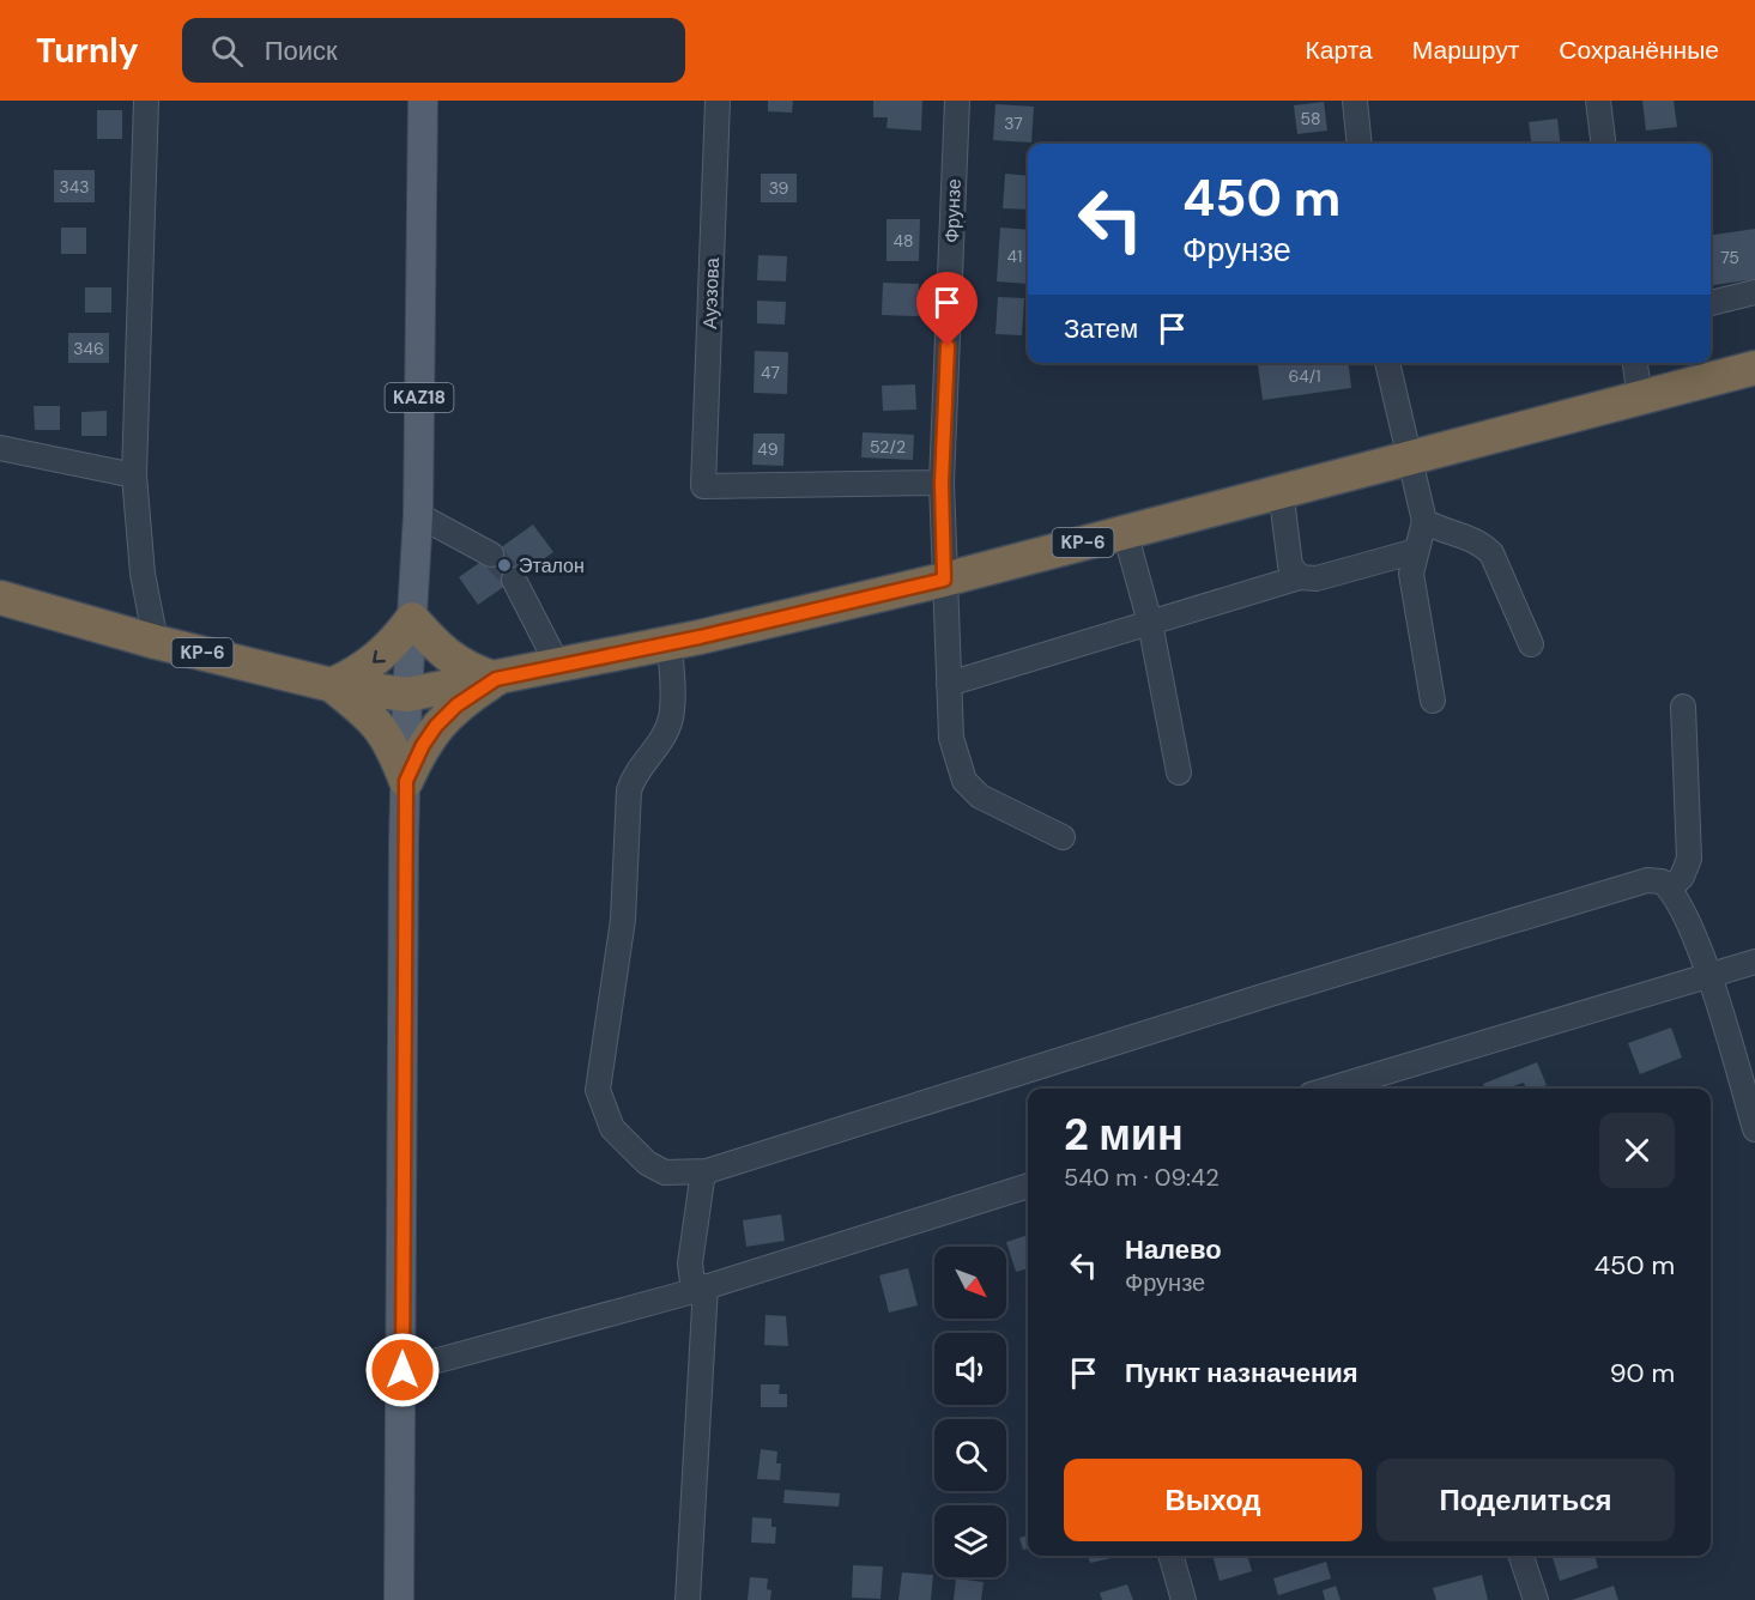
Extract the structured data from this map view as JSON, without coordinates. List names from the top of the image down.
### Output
{
  "streets": {
    "highway": ["KP-6"],
    "main road": ["KAZ18"],
    "street": ["Фрунзе", "Ауэзова"]
  },
  "crossings": [
    ["Фрунзе", "Ауэзова"],
    ["Фрунзе", "KP-6"],
    ["KAZ18", "KP-6"]
  ],
  "places": ["Эталон"],
  "house_numbers": [
    "58",
    "37",
    "343",
    "39",
    "48",
    "41",
    "75",
    "346",
    "47",
    "64/1",
    "52/2",
    "49"
  ],
  "north": "bottom right",
  "page": {
    "header": "Turnly",
    "search": "Поиск",
    "nav": ["Карта", "Маршрут", "Сохранённые"],
    "turn": ["450 m", "Фрунзе"],
    "then": "Затем",
    "heading": ["2 мин", "540 m · 09:42"],
    "list": [
      {
        "name": "Налево",
        "note": "Фрунзе",
        "value": "450 m"
      },
      {
        "name": "Пункт назначения",
        "value": "90 m"
      }
    ],
    "buttons": ["Выход", "Поделиться"]
  }
}
